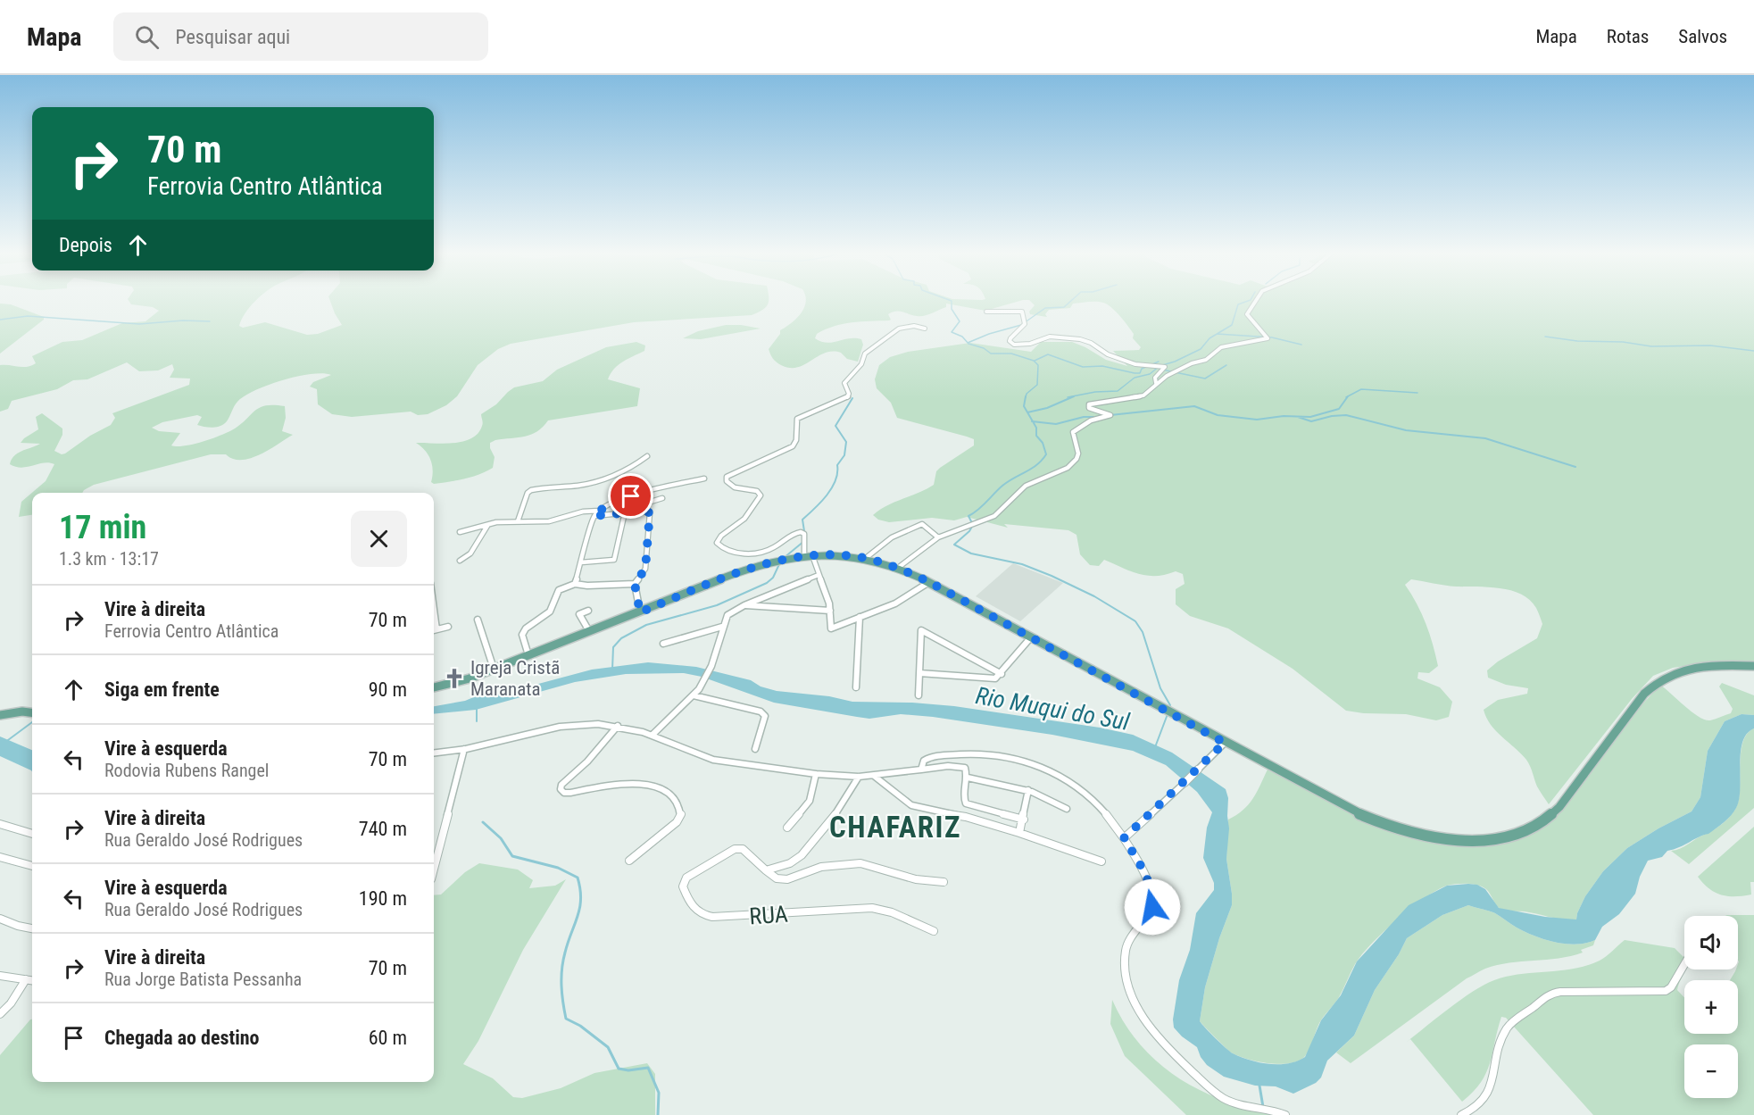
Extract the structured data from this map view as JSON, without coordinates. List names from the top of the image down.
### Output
{
  "streets": {
    "street": ["RUA"]
  },
  "districts": ["CHAFARIZ"],
  "water": ["Rio Muqui do Sul"],
  "places": {
    "church": ["Igreja Cristã Maranata"]
  },
  "page": {
    "header": "Mapa",
    "search": "Pesquisar aqui",
    "nav": ["Mapa", "Rotas", "Salvos"],
    "turn": ["70 m", "Ferrovia Centro Atlântica"],
    "then": "Depois",
    "heading": ["17 min", "1.3 km · 13:17"],
    "list": [
      {
        "name": "Vire à direita",
        "note": "Ferrovia Centro Atlântica",
        "value": "70 m"
      },
      {
        "name": "Siga em frente",
        "value": "90 m"
      },
      {
        "name": "Vire à esquerda",
        "note": "Rodovia Rubens Rangel",
        "value": "70 m"
      },
      {
        "name": "Vire à direita",
        "note": "Rua Geraldo José Rodrigues",
        "value": "740 m"
      },
      {
        "name": "Vire à esquerda",
        "note": "Rua Geraldo José Rodrigues",
        "value": "190 m"
      },
      {
        "name": "Vire à direita",
        "note": "Rua Jorge Batista Pessanha",
        "value": "70 m"
      },
      {
        "name": "Chegada ao destino",
        "value": "60 m"
      }
    ],
    "map_buttons": ["+", "−"]
  }
}
